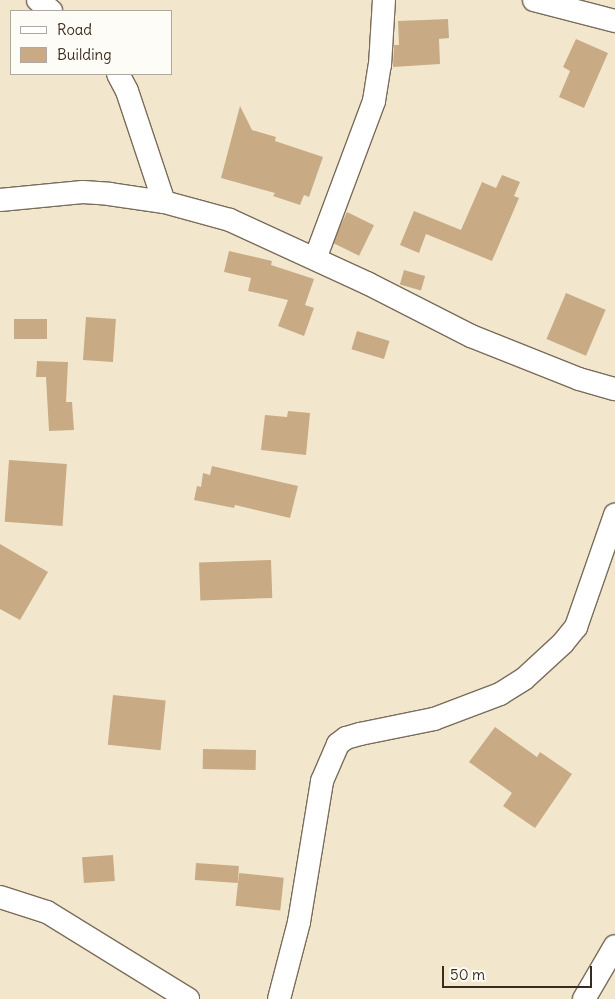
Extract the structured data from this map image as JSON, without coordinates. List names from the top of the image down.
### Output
{
  "legend": ["Road", "Building"],
  "scale_bar": "50 m"
}
